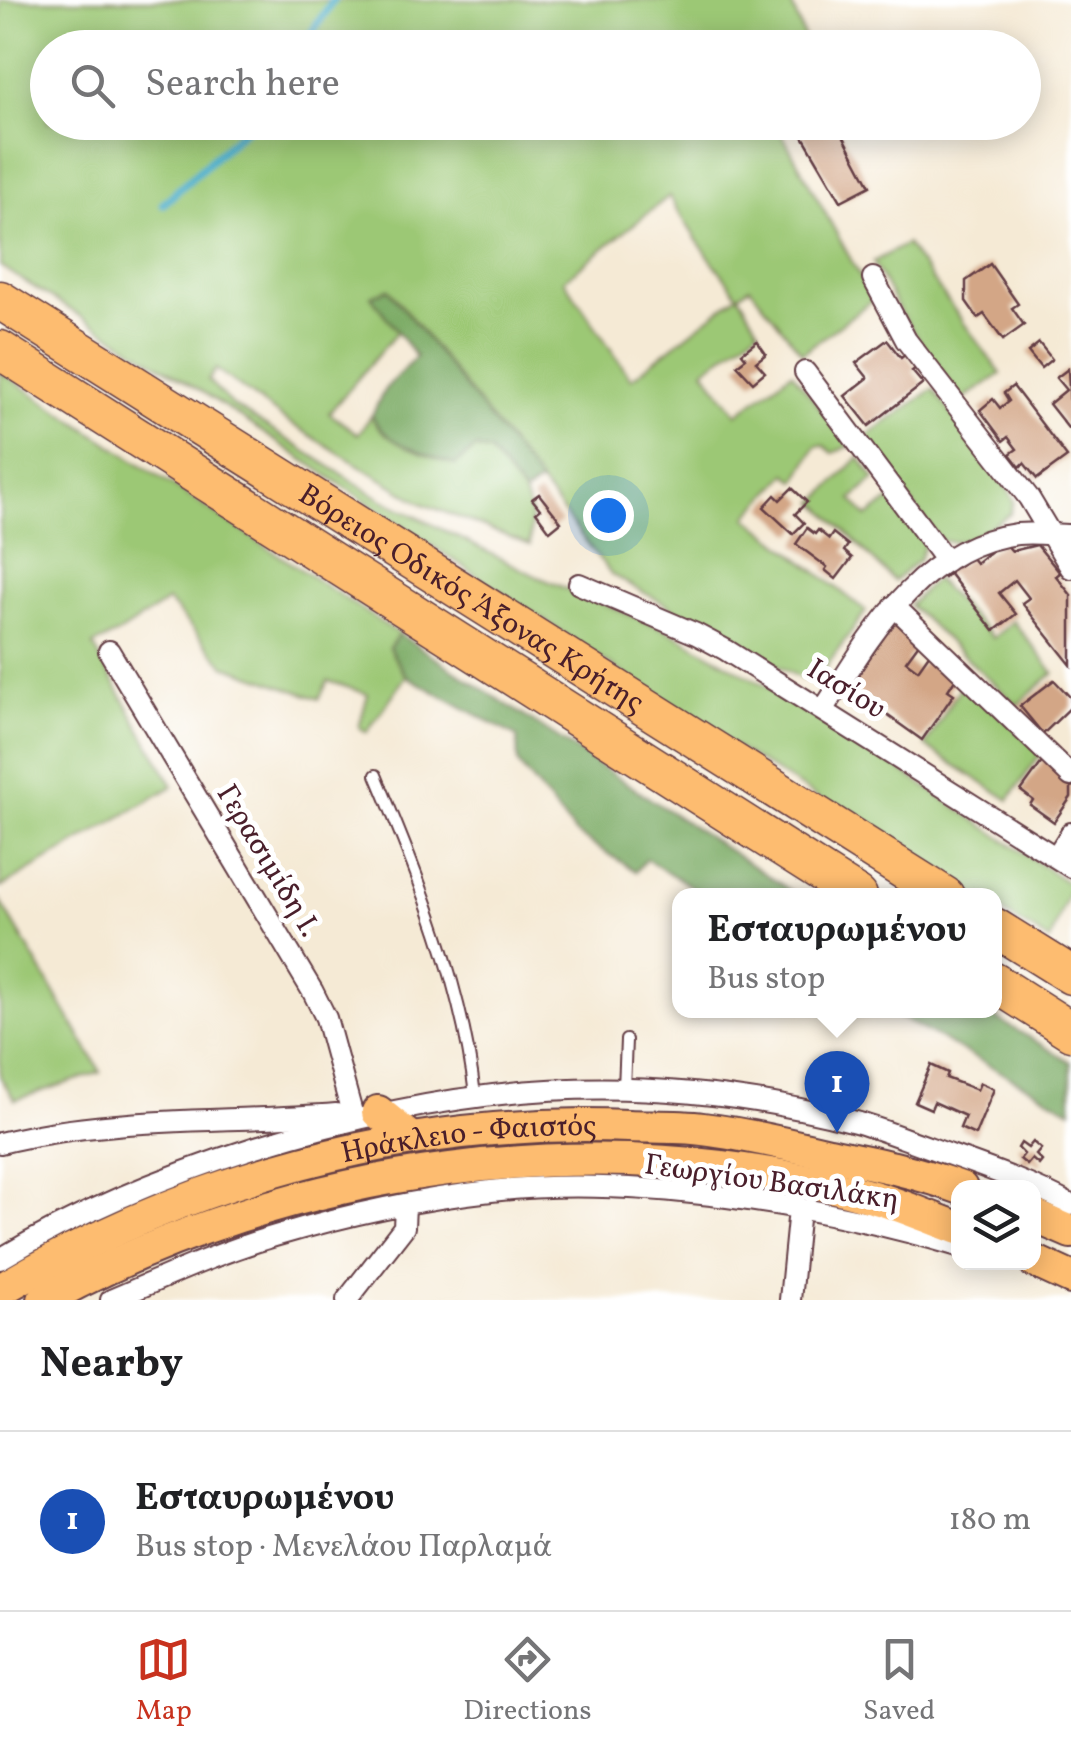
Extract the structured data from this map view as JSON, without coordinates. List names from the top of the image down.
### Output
{
  "streets": {
    "highway": ["Βόρειος Οδικός Άξονας Κρήτης"],
    "main road": ["Ηράκλειο - Φαιστός"],
    "street": ["Ιασίου", "Γερασιμίδη Ι.", "Γεωργίου Βασιλάκη"]
  },
  "page": {
    "search": "Search here",
    "popup": ["Εσταυρωμένου", "Bus stop"],
    "pins": "1",
    "heading": "Nearby",
    "list": [
      {
        "mark": "1",
        "name": "Εσταυρωμένου",
        "note": "Bus stop · Μενελάου Παρλαμά",
        "value": "180 m"
      }
    ],
    "nav": ["Map", "Directions", "Saved"]
  }
}
